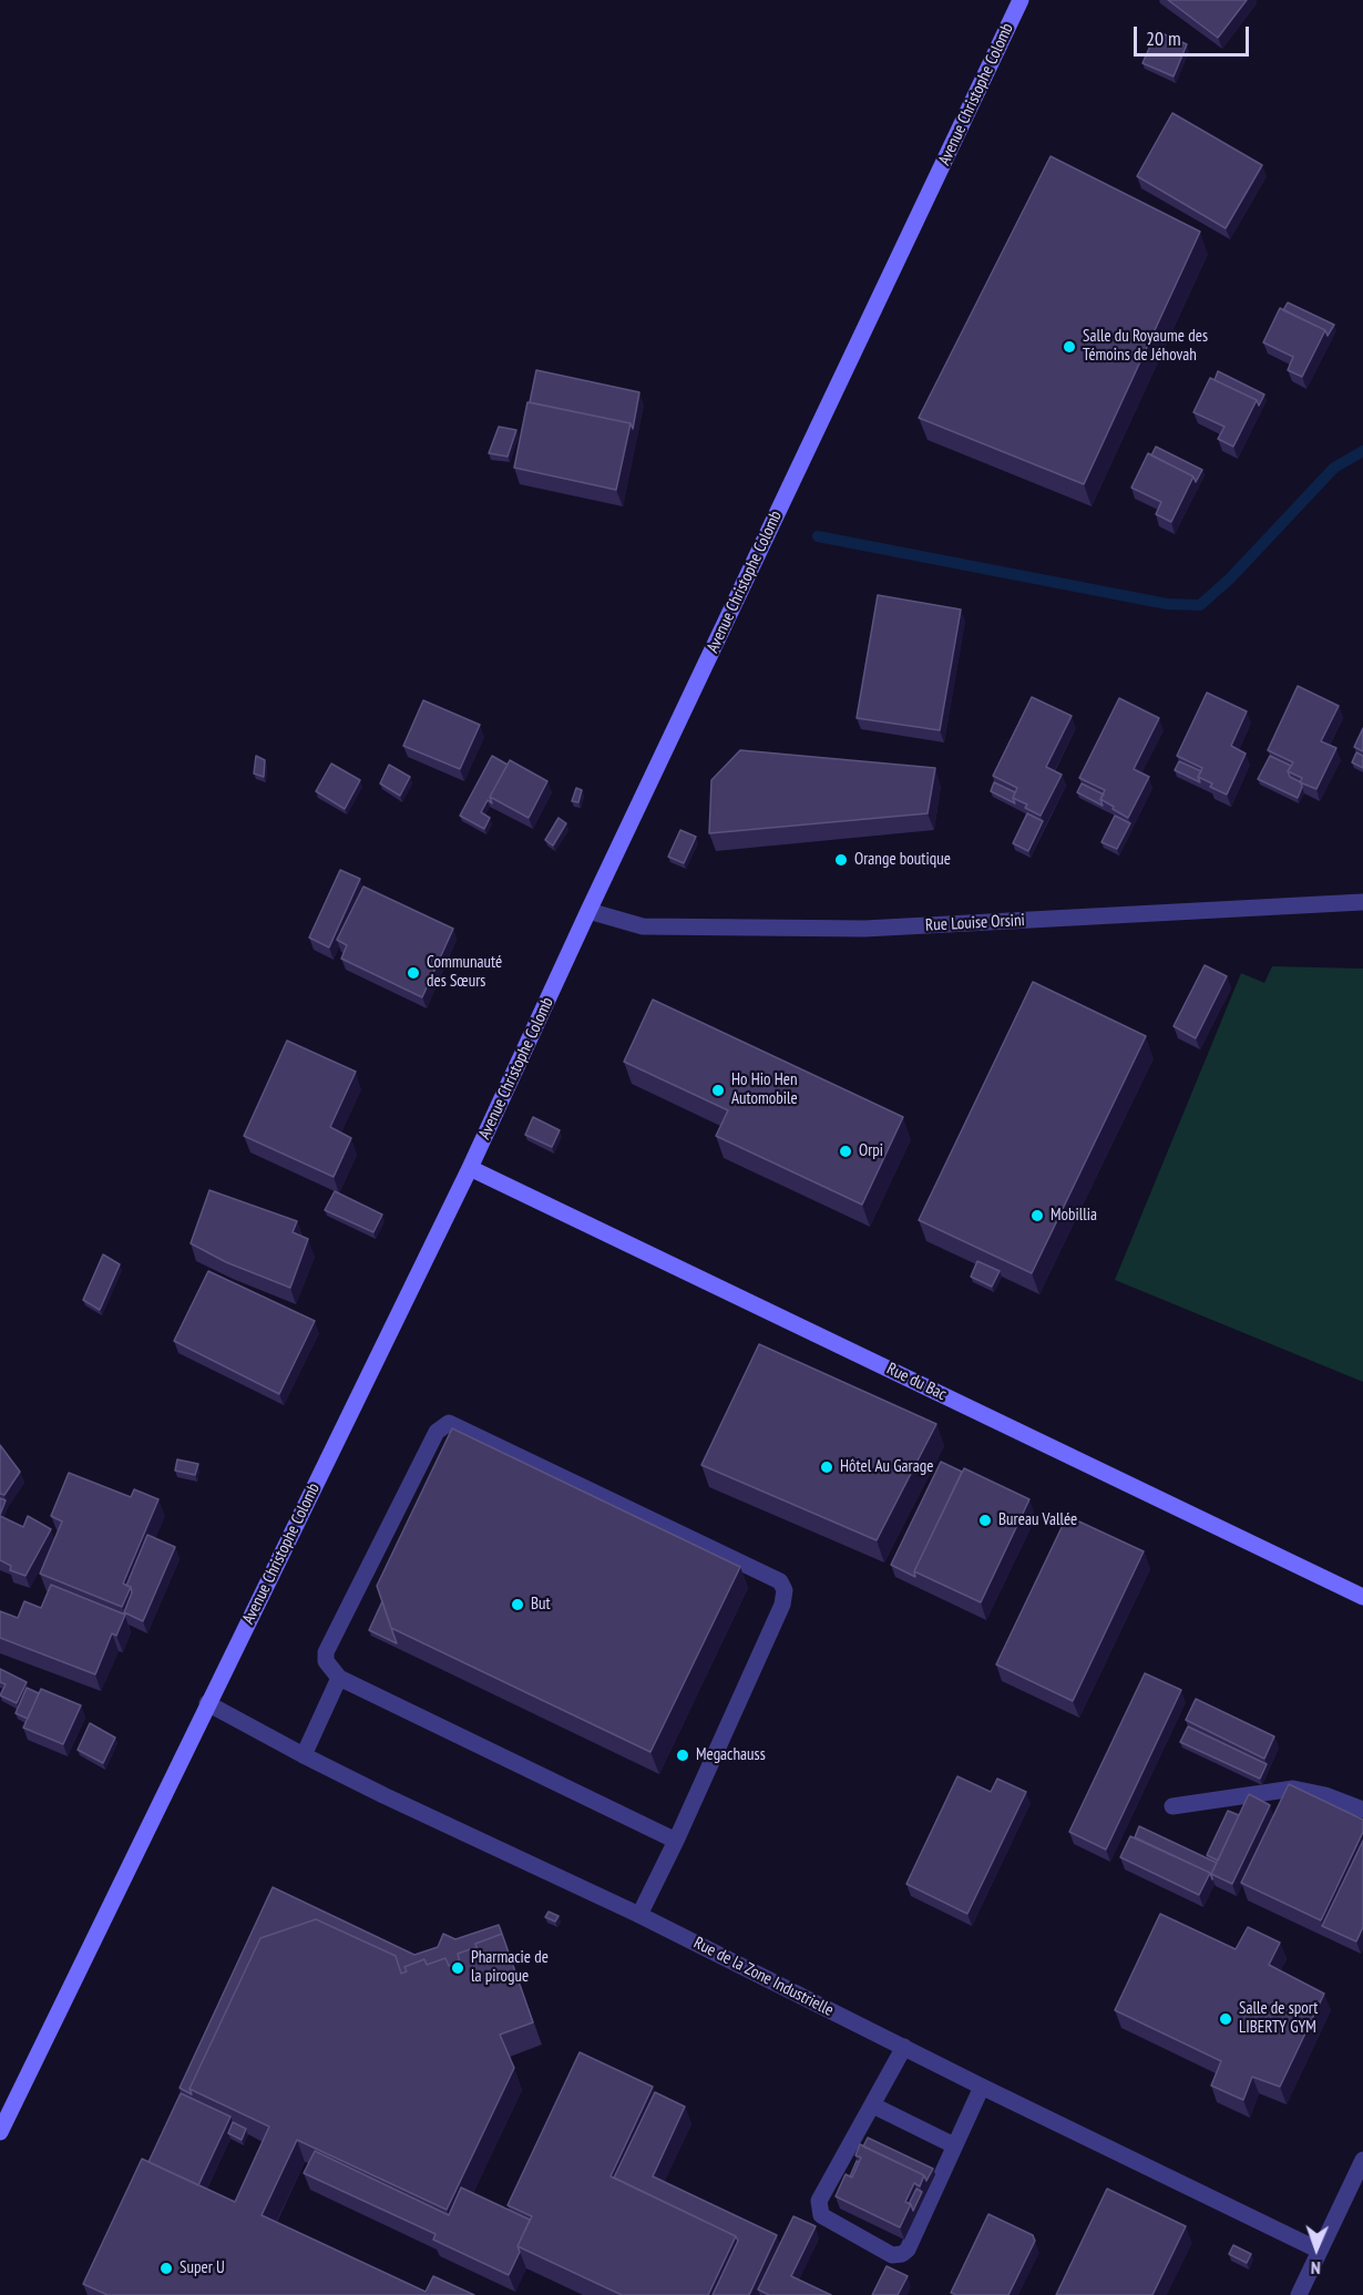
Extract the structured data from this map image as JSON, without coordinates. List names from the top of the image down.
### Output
{
  "streets": {
    "street": [
      "Avenue Christophe Colomb",
      "Rue Louise Orsini",
      "Rue du Bac",
      "Rue de la Zone Industrielle"
    ]
  },
  "crossings": [
    ["Avenue Christophe Colomb", "Rue Louise Orsini"],
    ["Avenue Christophe Colomb", "Rue du Bac"],
    ["Avenue Christophe Colomb", "Rue de la Zone Industrielle"]
  ],
  "places": [
    "Salle du Royaume des Témoins de Jéhovah",
    "Orange boutique",
    "Communauté des Sœurs",
    "Ho Hio Hen Automobile",
    "Orpi",
    "Mobillia",
    "Hôtel Au Garage",
    "Bureau Vallée",
    "But",
    "Megachauss",
    "Pharmacie de la pirogue",
    "Salle de sport LIBERTY GYM",
    "Super U"
  ],
  "scale_bar": "20 m",
  "north": "bottom"
}
